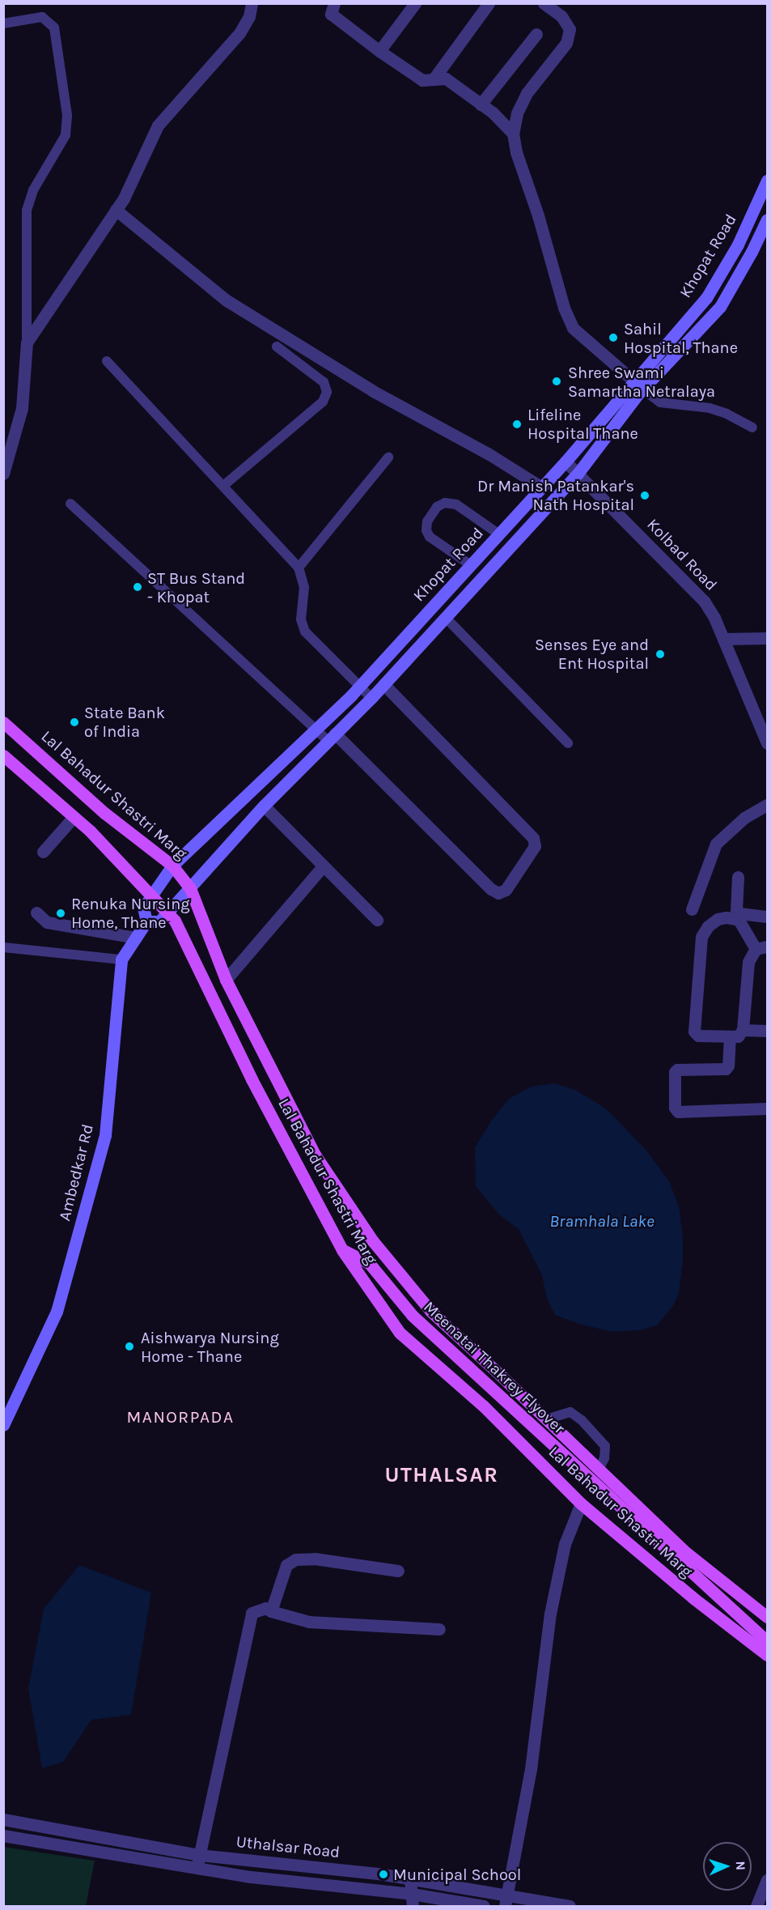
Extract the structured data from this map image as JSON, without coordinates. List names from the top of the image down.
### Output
{
  "streets": {
    "main road": [
      "Khopat Road",
      "Lal Bahadur Shastri Marg",
      "Ambedkar Rd",
      "Meenatai Thakrey Flyover"
    ],
    "street": ["Kolbad Road", "Uthalsar Road"]
  },
  "crossings": [
    ["Khopat Road", "Kolbad Road"],
    ["Khopat Road", "Lal Bahadur Shastri Marg"],
    ["Khopat Road", "Ambedkar Rd"],
    ["Lal Bahadur Shastri Marg", "Meenatai Thakrey Flyover"]
  ],
  "districts": ["MANORPADA", "UTHALSAR"],
  "water": ["Bramhala Lake"],
  "places": [
    "Sahil Hospital, Thane",
    "Shree Swami Samartha Netralaya",
    "Lifeline Hospital Thane",
    "Dr Manish Patankar's Nath Hospital",
    "ST Bus Stand - Khopat",
    "Senses Eye and Ent Hospital",
    "State Bank of India",
    "Renuka Nursing Home, Thane",
    "Aishwarya Nursing Home - Thane",
    "Municipal School"
  ],
  "north": "right"
}
